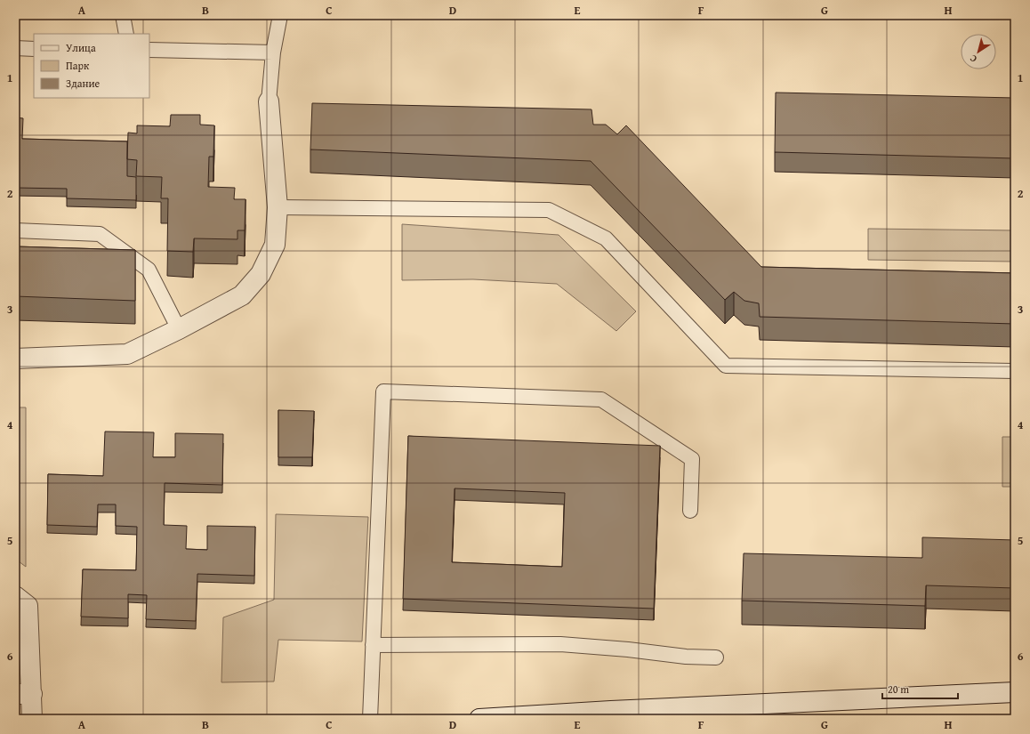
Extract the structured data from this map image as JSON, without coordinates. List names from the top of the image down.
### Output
{
  "legend": ["Улица", "Парк", "Здание"],
  "scale_bar": "20 m",
  "north": "bottom left",
  "grid": {
    "columns": [
      "A",
      "B",
      "C",
      "D",
      "E",
      "F",
      "G",
      "H"
    ],
    "rows": [
      "1",
      "2",
      "3",
      "4",
      "5",
      "6"
    ]
  }
}
